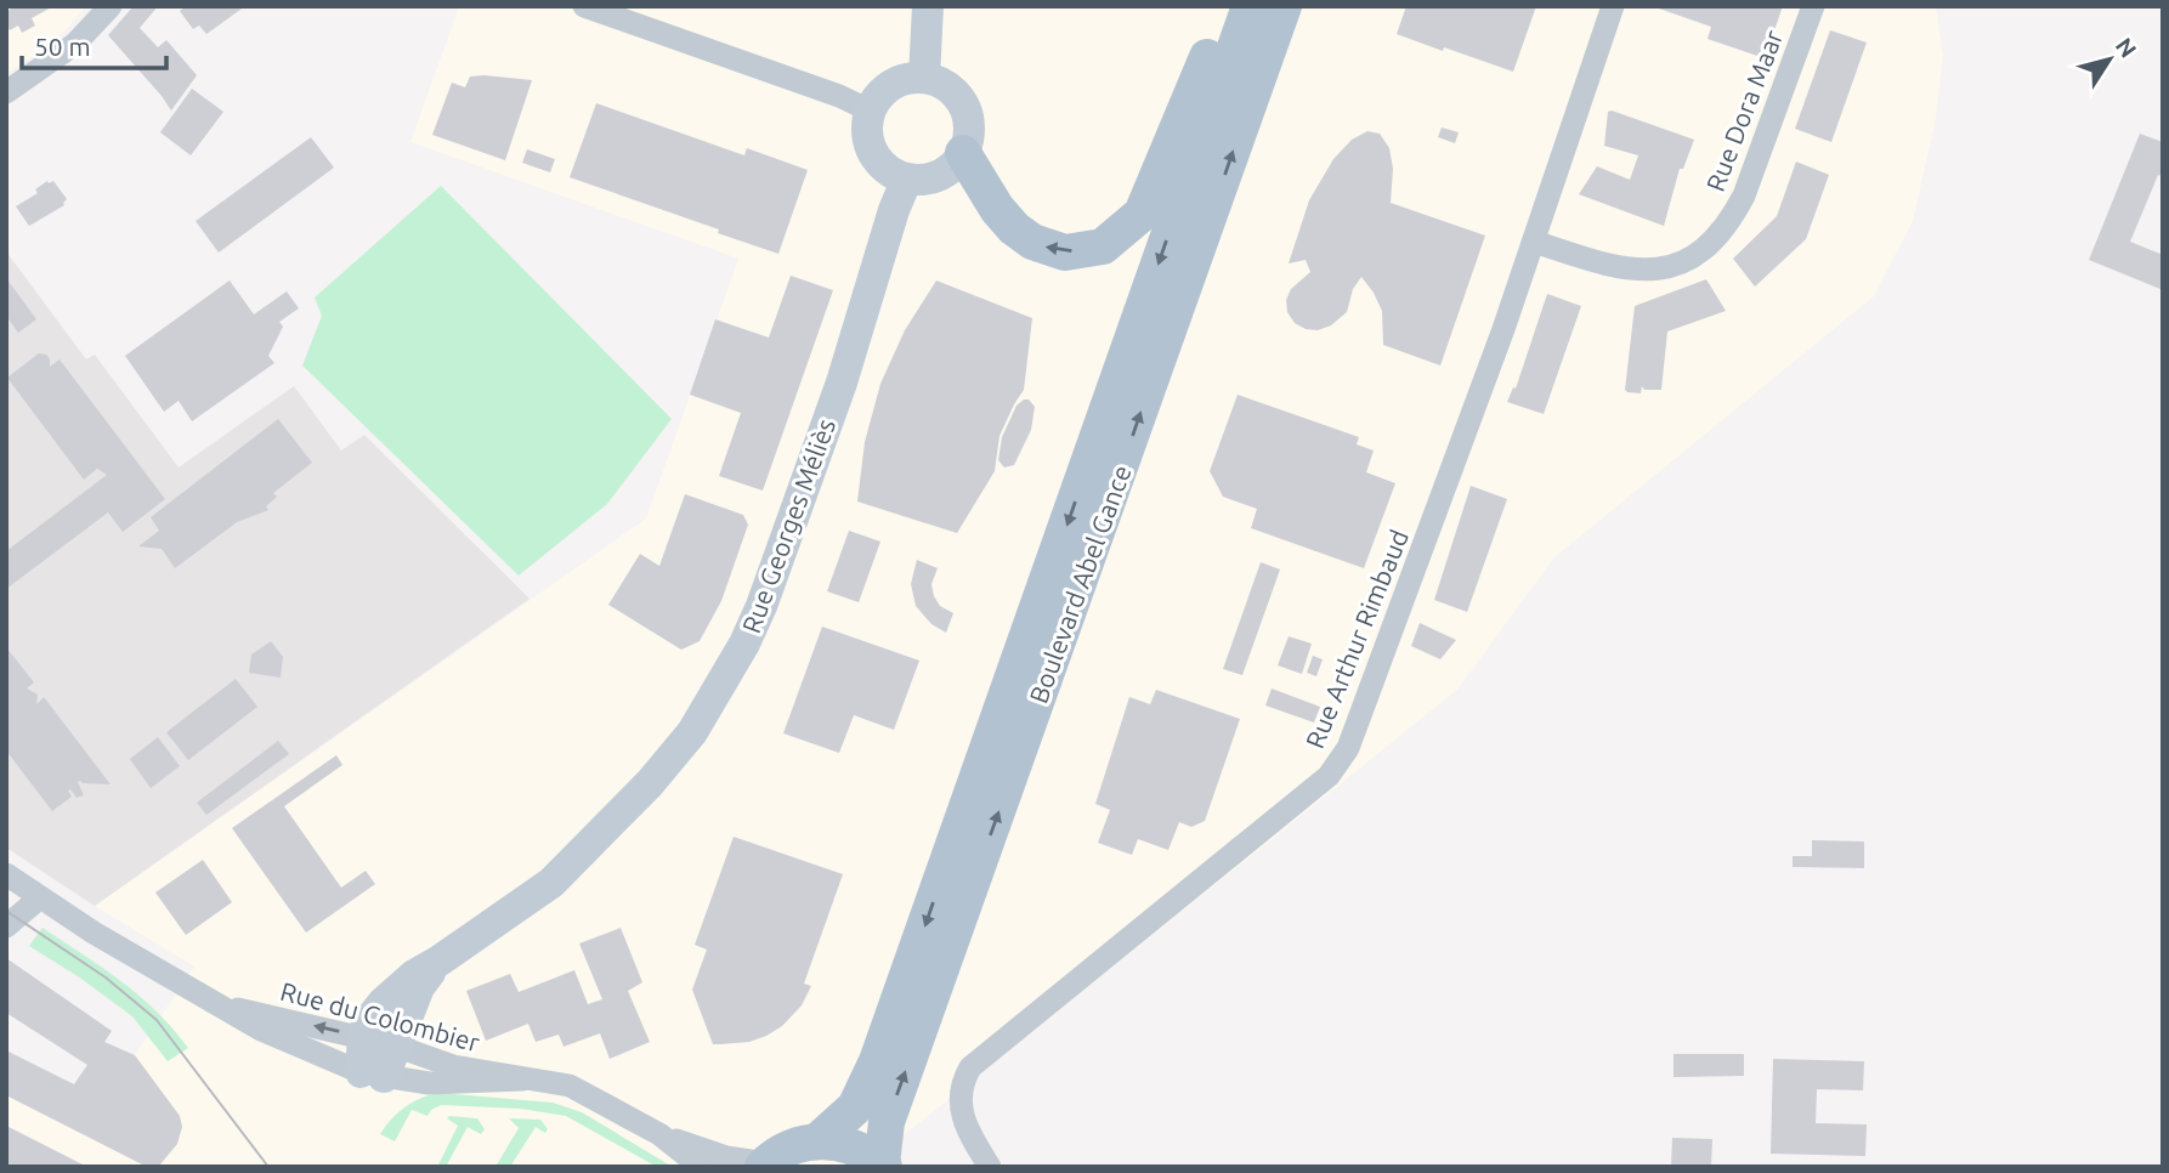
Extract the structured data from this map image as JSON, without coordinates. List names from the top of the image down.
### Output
{
  "streets": {
    "main road": ["Boulevard Abel Gance"],
    "street": [
      "Rue Dora Maar",
      "Rue Georges Méliès",
      "Rue Arthur Rimbaud",
      "Rue du Colombier"
    ]
  },
  "crossings": [
    ["Rue Dora Maar", "Rue Arthur Rimbaud"],
    ["Rue Georges Méliès", "Rue du Colombier"]
  ],
  "scale_bar": "50 m",
  "north": "top right"
}
